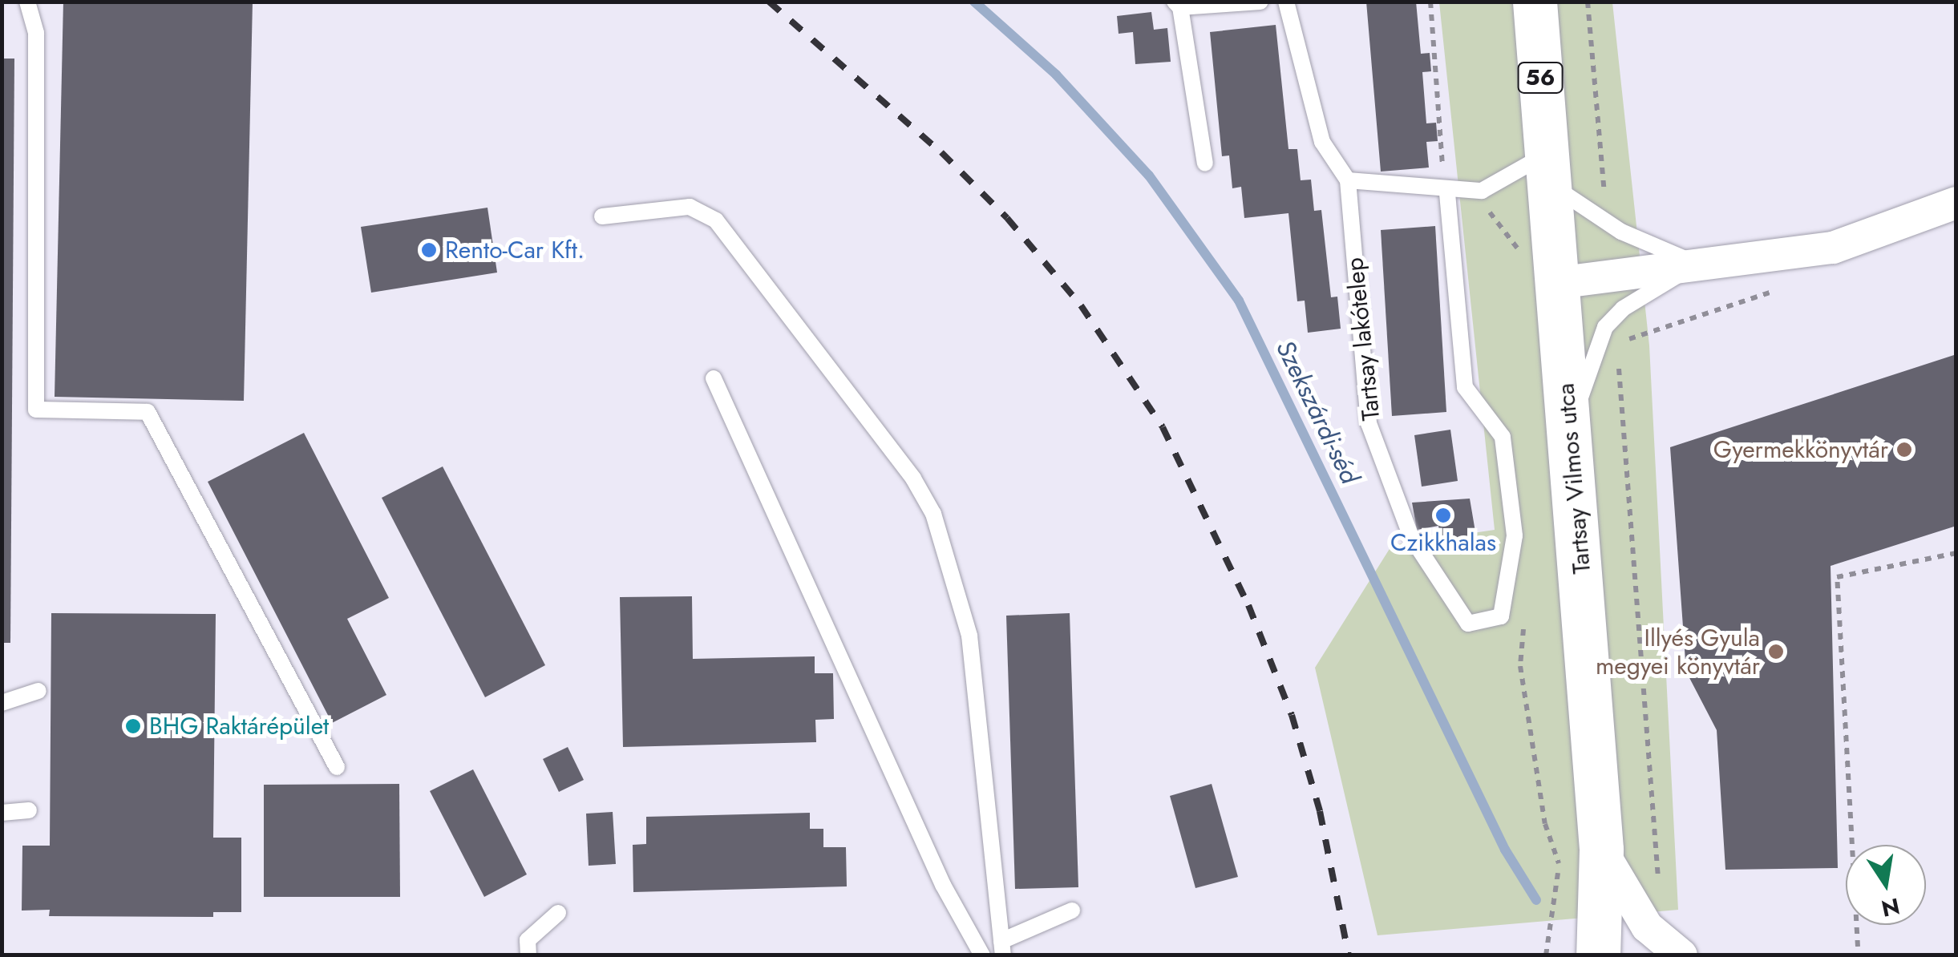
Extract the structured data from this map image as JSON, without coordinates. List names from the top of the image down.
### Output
{
  "streets": {
    "main road": ["56", "Tartsay Vilmos utca"],
    "lane": ["Tartsay lakótelep"]
  },
  "water": ["Szekszárdi-séd"],
  "places": [
    "Rento-Car Kft.",
    "Gyermekkönyvtár",
    "Czikkhalas",
    "Illyés Gyula megyei könyvtár",
    "BHG Raktárépület"
  ],
  "north": "bottom"
}
